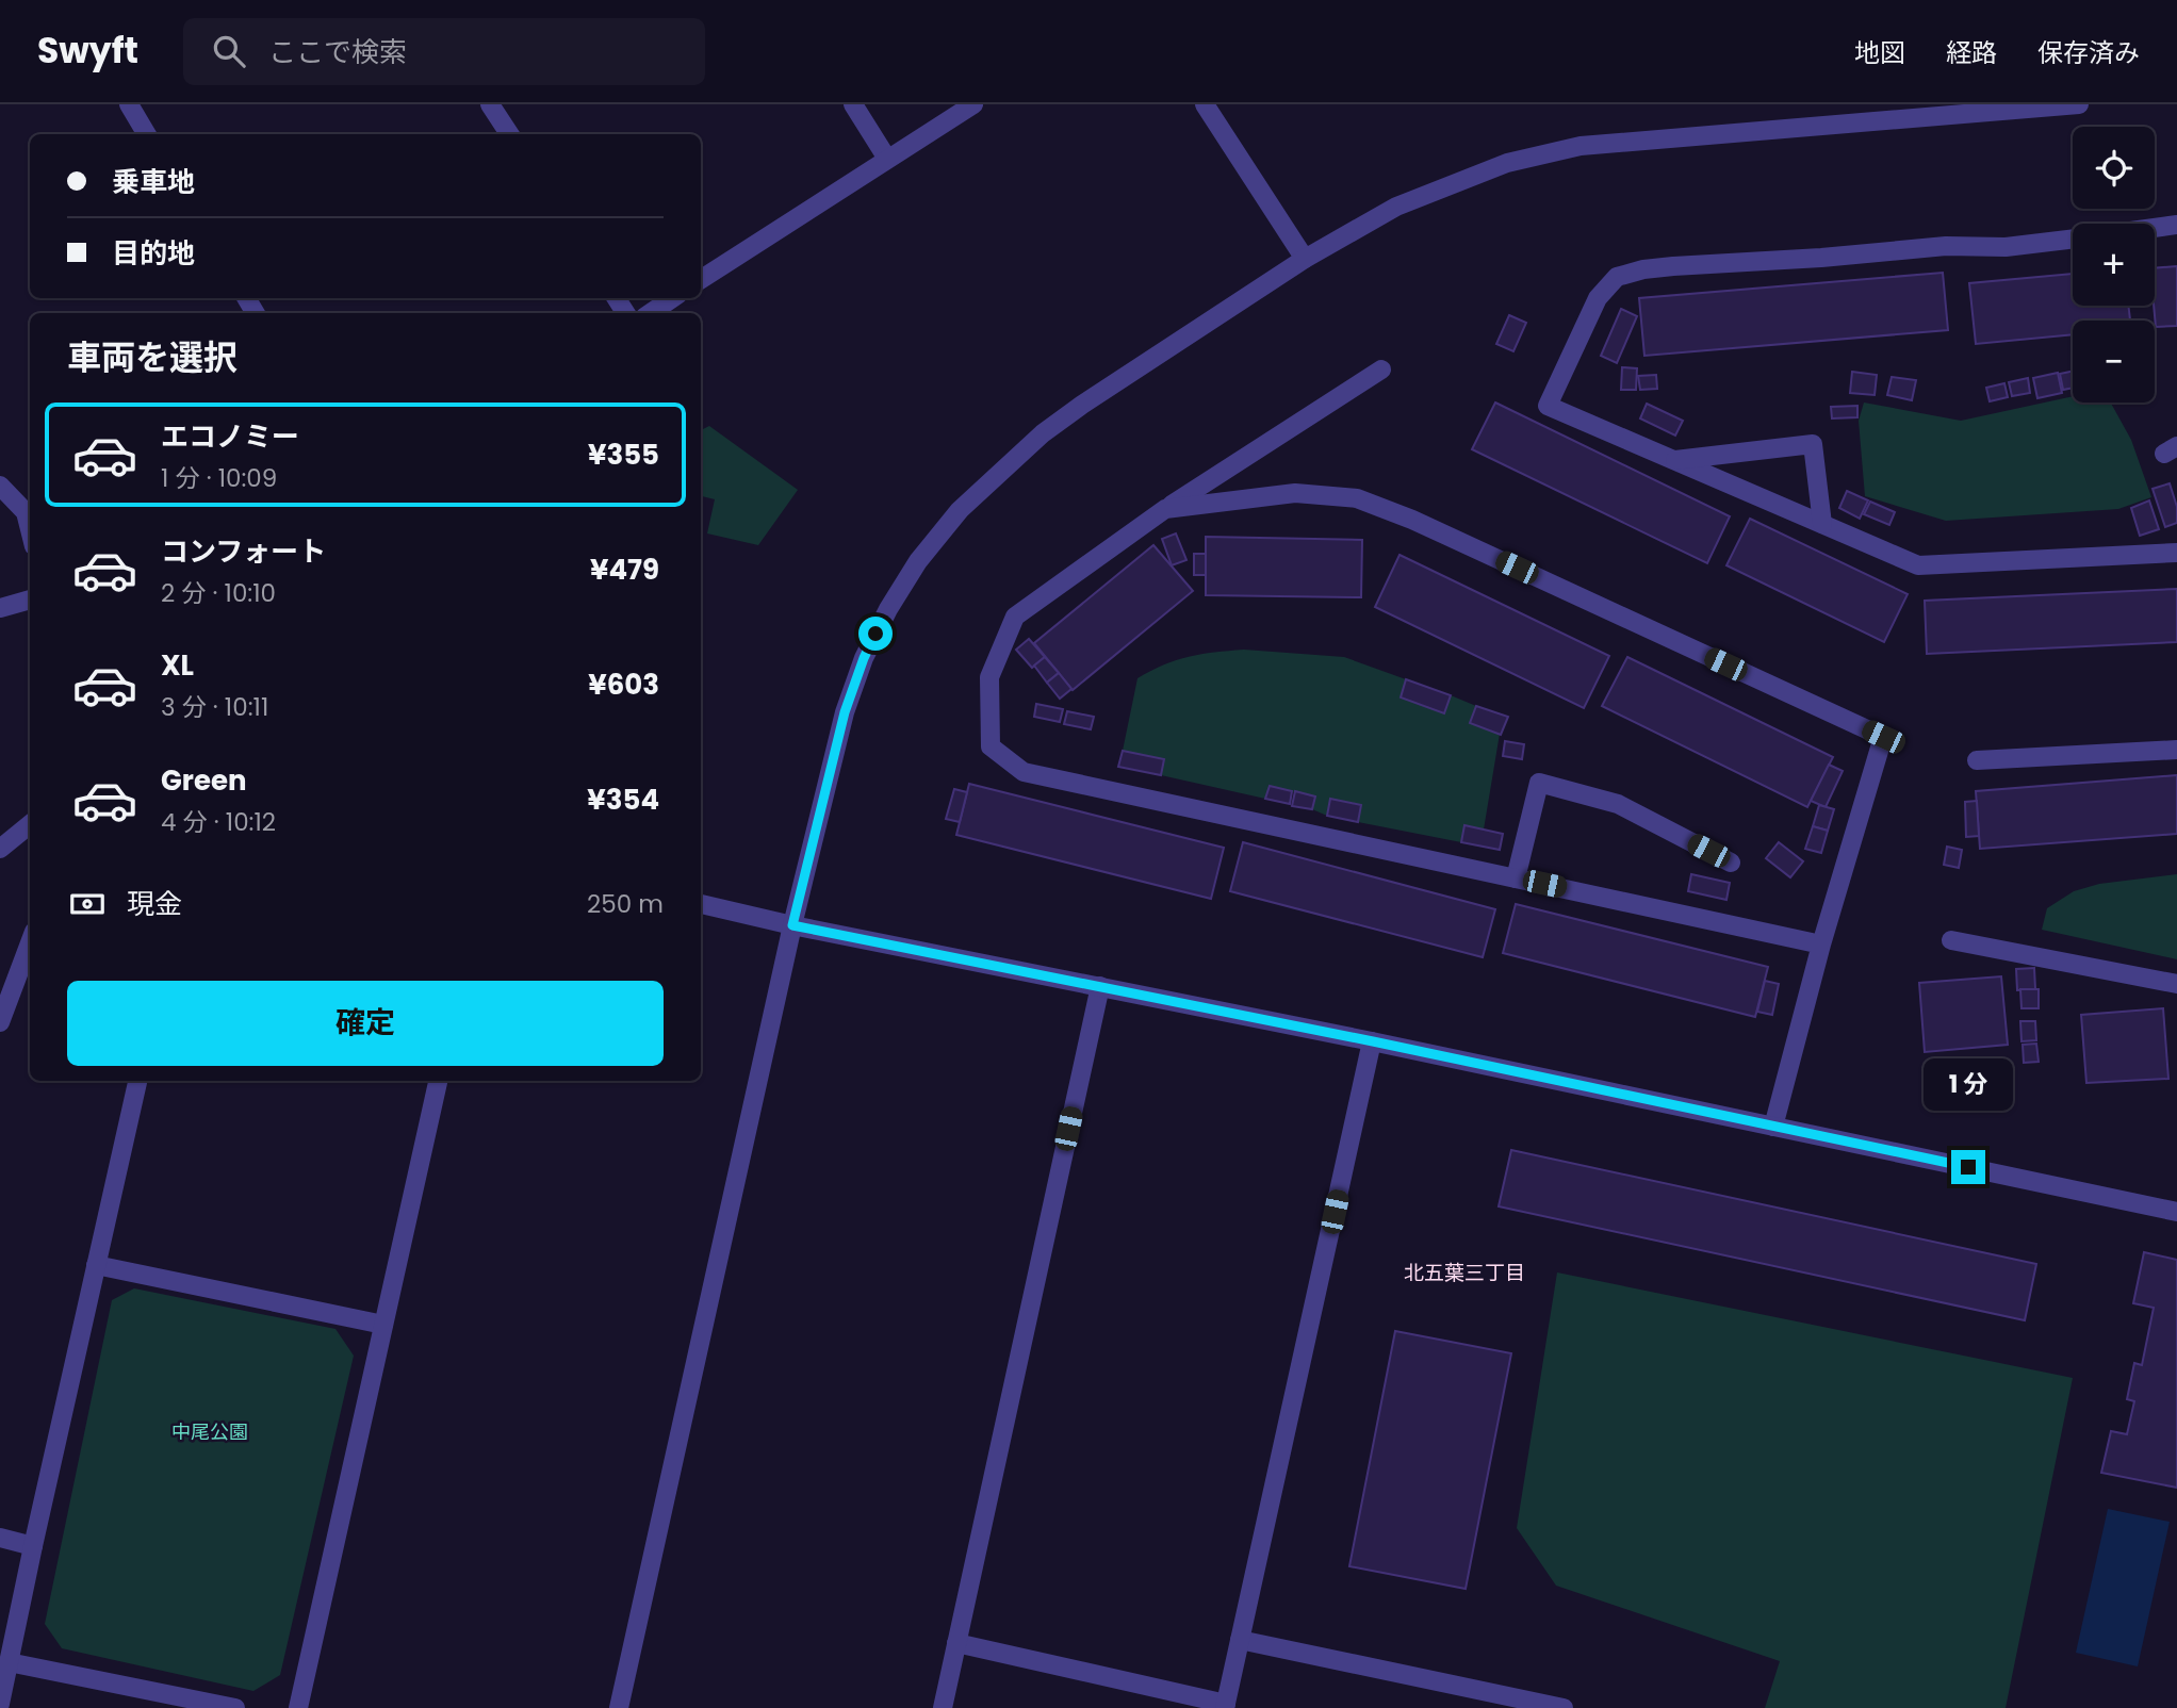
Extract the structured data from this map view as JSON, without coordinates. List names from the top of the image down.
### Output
{
  "districts": ["北五葉三丁目"],
  "parks": ["中尾公園"],
  "page": {
    "header": "Swyft",
    "search": "ここで検索",
    "nav": ["地図", "経路", "保存済み"],
    "map_buttons": ["+", "−"],
    "banner": ["乗車地", "目的地"],
    "heading": "車両を選択",
    "list": [
      {
        "name": "エコノミー",
        "note": "1 分 · 10:09",
        "value": "¥355"
      },
      {
        "name": "コンフォート",
        "note": "2 分 · 10:10",
        "value": "¥479"
      },
      {
        "name": "XL",
        "note": "3 分 · 10:11",
        "value": "¥603"
      },
      {
        "name": "Green",
        "note": "4 分 · 10:12",
        "value": "¥354"
      }
    ],
    "pay": ["現金", "250 m"],
    "buttons": "確定",
    "bubble": "1 分"
  }
}
